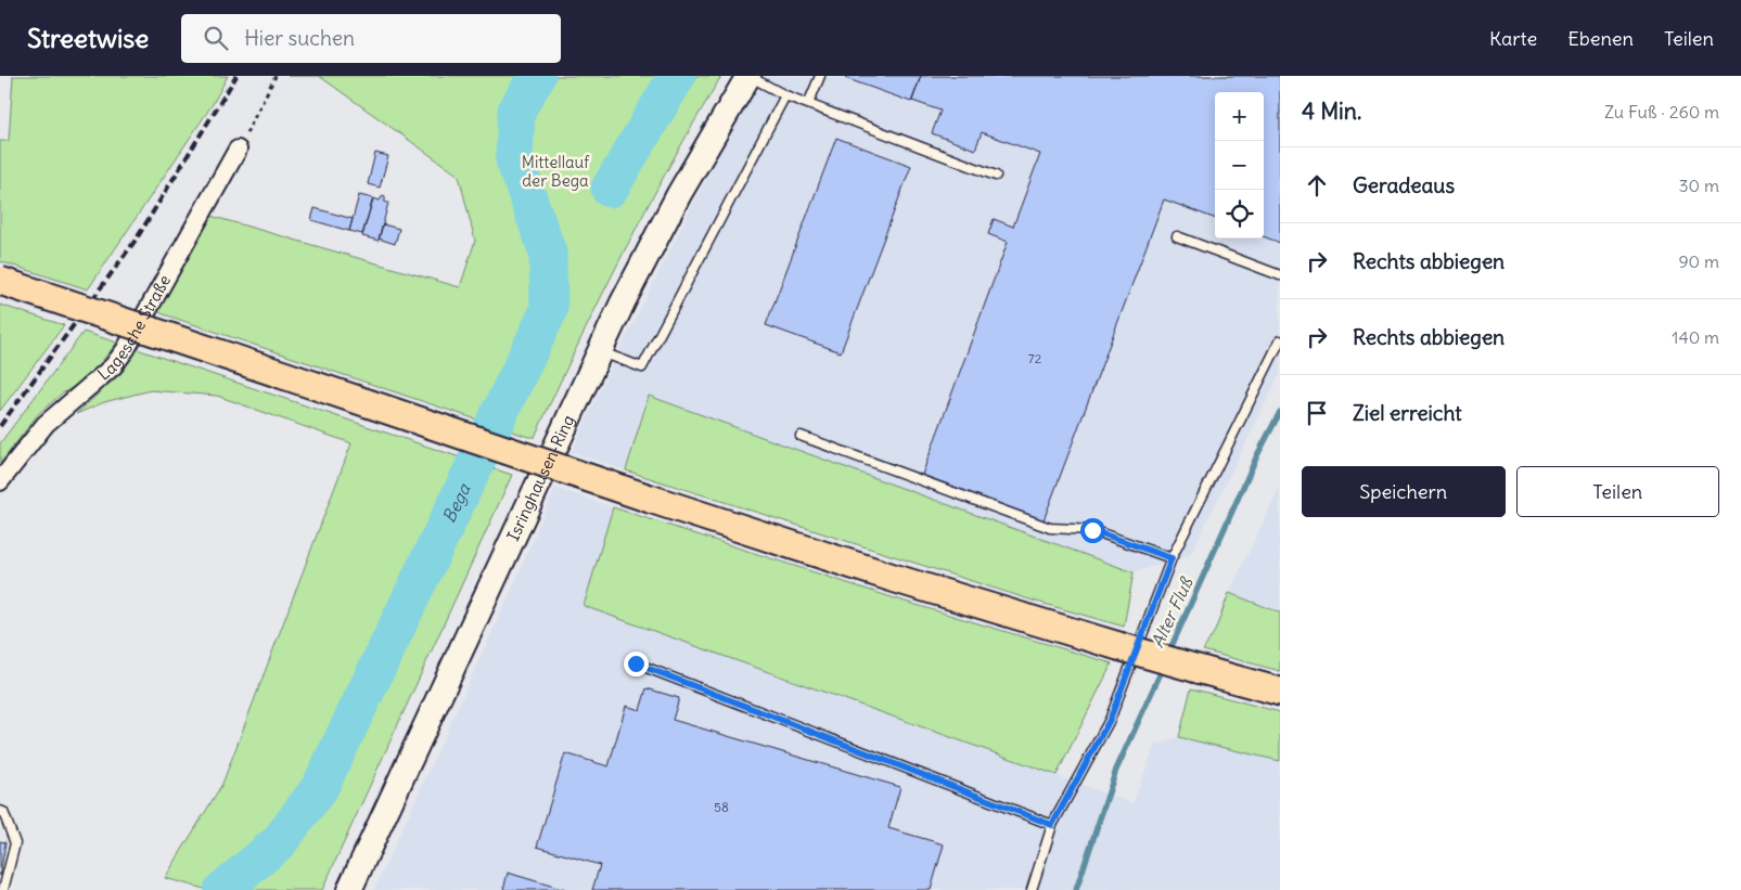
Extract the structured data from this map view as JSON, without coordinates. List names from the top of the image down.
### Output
{
  "streets": {
    "street": ["Lagesche Straße", "Isringhausen-Ring"]
  },
  "water": ["Bega", "Alter Fluß"],
  "parks": ["Mittellauf der Bega"],
  "house_numbers": ["72", "58"],
  "page": {
    "header": "Streetwise",
    "search": "Hier suchen",
    "nav": ["Karte", "Ebenen", "Teilen"],
    "heading": ["4 Min.", "Zu Fuß · 260 m"],
    "map_buttons": ["+", "−"],
    "list": [
      ["Geradeaus", "30 m"],
      ["Rechts abbiegen", "90 m"],
      ["Rechts abbiegen", "140 m"],
      "Ziel erreicht"
    ],
    "buttons": ["Speichern", "Teilen"]
  }
}
